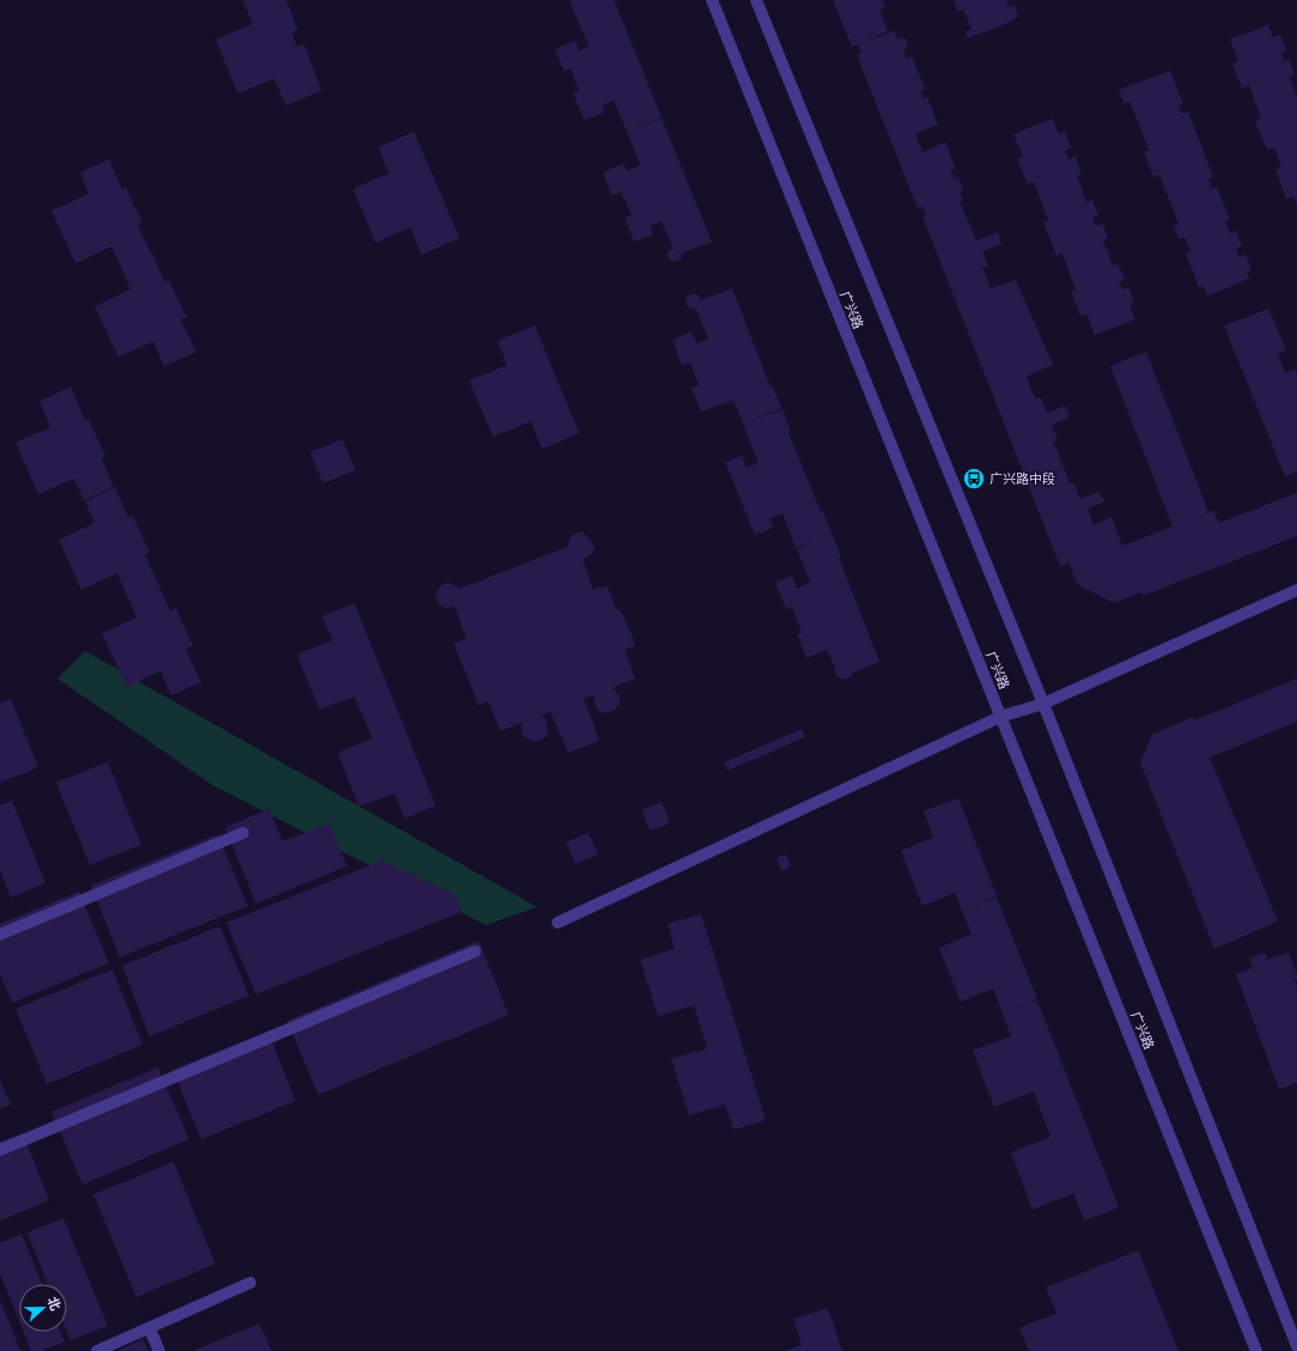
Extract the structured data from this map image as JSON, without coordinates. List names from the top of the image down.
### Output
{
  "streets": {
    "street": ["广兴路"]
  },
  "places": {
    "bus stop": ["广兴路中段"]
  },
  "north": "right"
}
